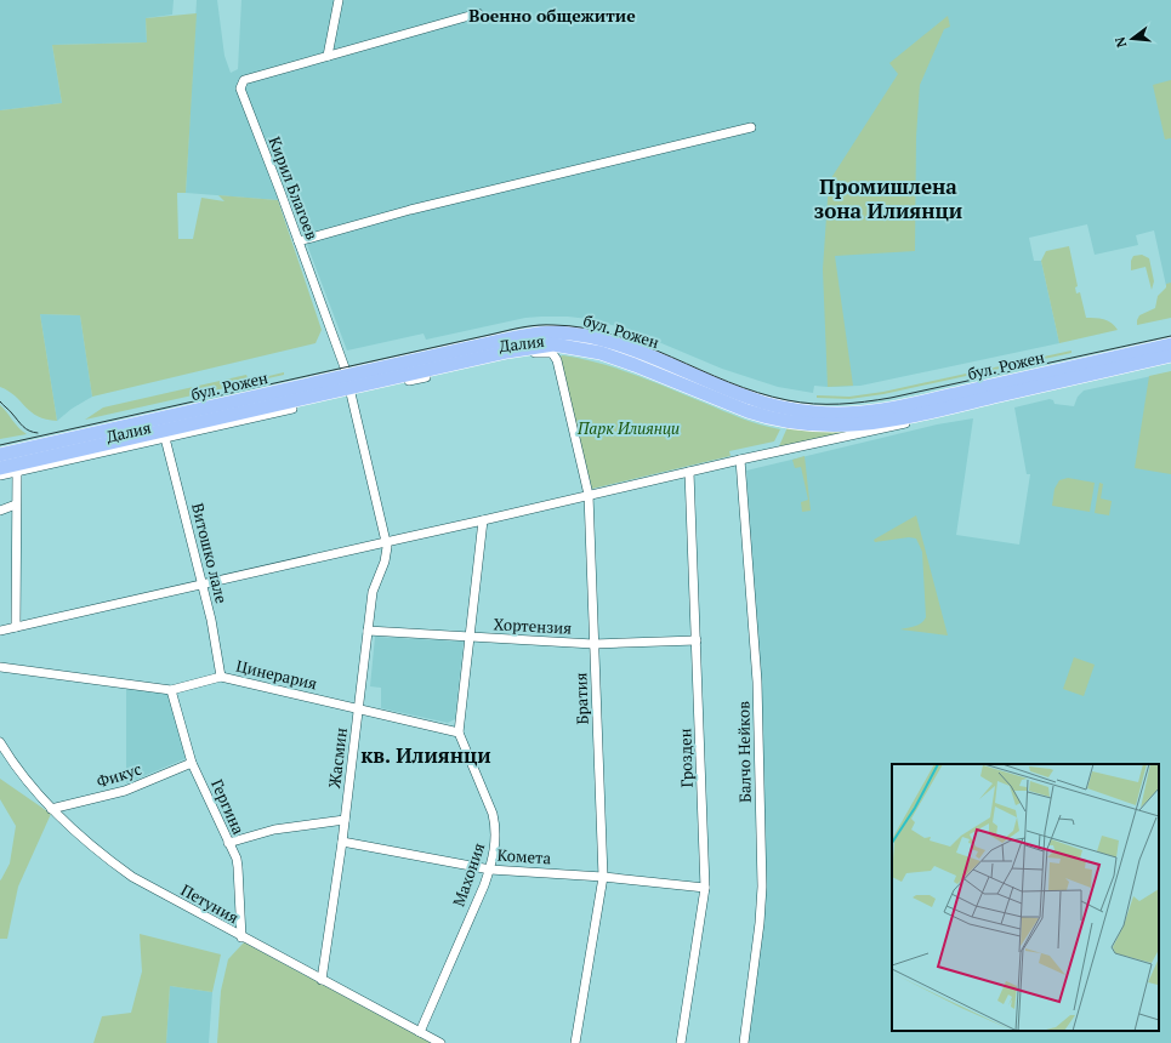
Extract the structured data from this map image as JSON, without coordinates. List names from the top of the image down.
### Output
{
  "streets": {
    "main road": ["бул. Рожен"],
    "street": [
      "Кирил Благоев",
      "Далия",
      "Витошко лале",
      "Хортензия",
      "Цинерария",
      "Братия",
      "Балчо Нейков",
      "Жасмин",
      "Грозден",
      "Фикус",
      "Гергина",
      "Комета",
      "Махония",
      "Петуния"
    ]
  },
  "crossings": [
    ["Кирил Благоев", "бул. Рожен"],
    ["Кирил Благоев", "Жасмин"],
    ["бул. Рожен", "Далия"],
    ["бул. Рожен", "Витошко лале"],
    ["бул. Рожен", "Братия"],
    ["бул. Рожен", "Балчо Нейков"],
    ["бул. Рожен", "Жасмин"],
    ["бул. Рожен", "Грозден"],
    ["бул. Рожен", "Махония"],
    ["Далия", "Витошко лале"],
    ["Далия", "Братия"],
    ["Витошко лале", "Цинерария"],
    ["Хортензия", "Братия"],
    ["Хортензия", "Жасмин"],
    ["Хортензия", "Грозден"],
    ["Хортензия", "Махония"],
    ["Цинерария", "Жасмин"],
    ["Цинерария", "Гергина"],
    ["Цинерария", "Махония"],
    ["Братия", "Комета"],
    ["Жасмин", "Комета"],
    ["Жасмин", "Петуния"],
    ["Грозден", "Комета"],
    ["Фикус", "Гергина"],
    ["Фикус", "Петуния"],
    ["Гергина", "Петуния"],
    ["Комета", "Махония"],
    ["Махония", "Петуния"]
  ],
  "districts": ["Военно общежитие", "Промишлена зона Илиянци", "кв. Илиянци"],
  "parks": ["Парк Илиянци"],
  "north": "left"
}
